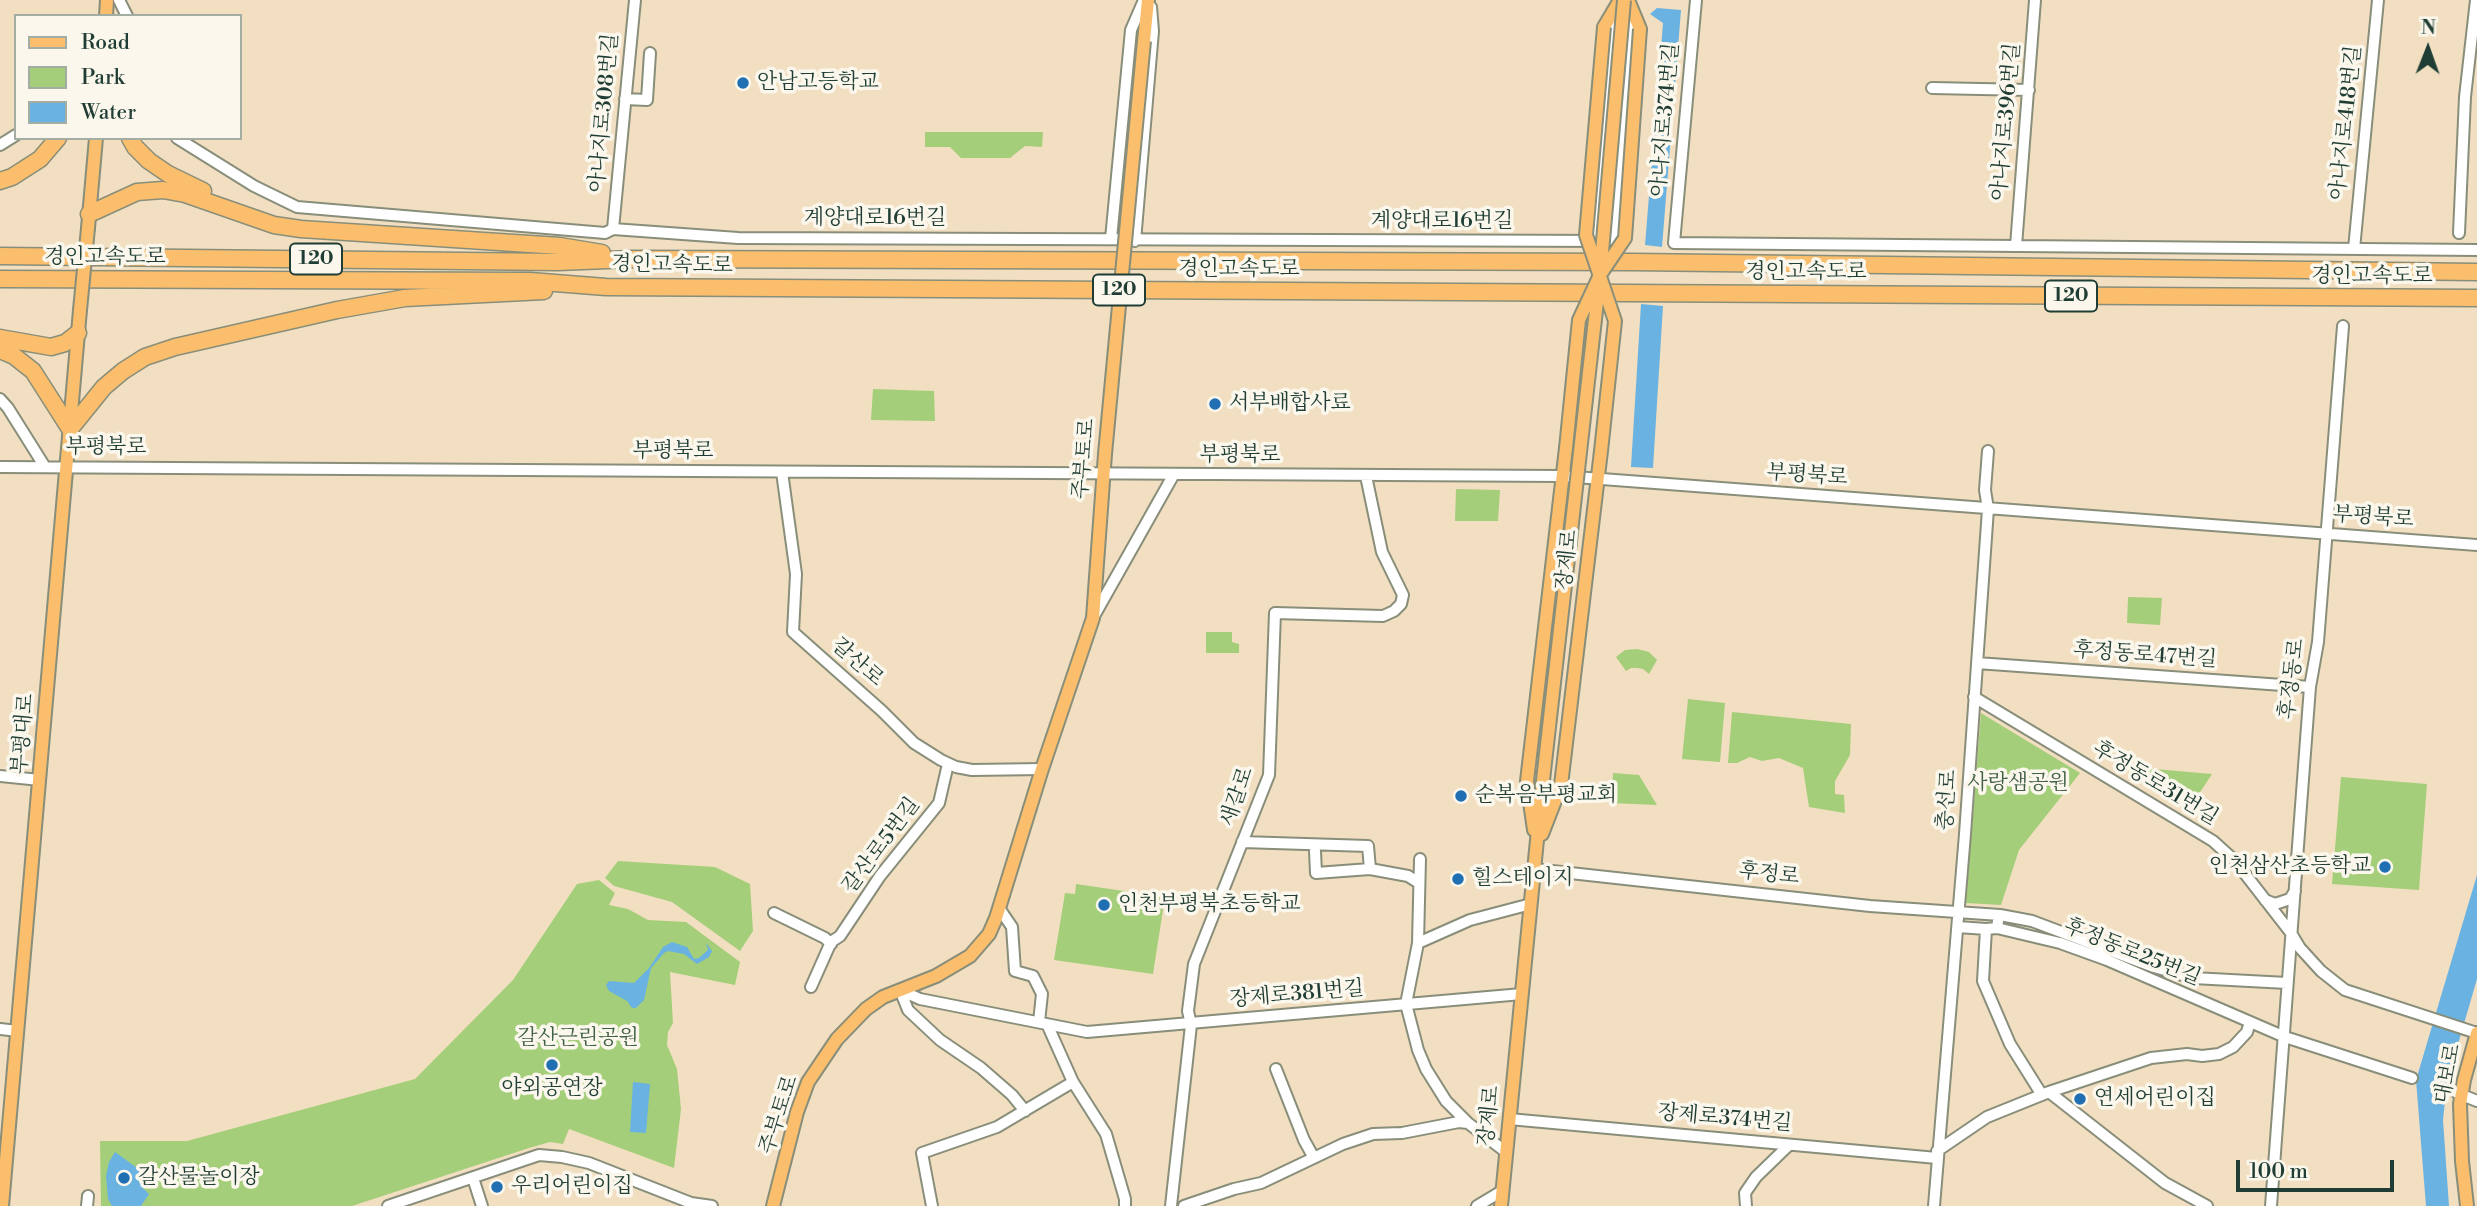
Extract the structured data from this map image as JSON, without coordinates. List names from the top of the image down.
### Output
{
  "streets": {
    "highway": ["경인고속도로", "120"],
    "main road": [
      "주부토로",
      "장제로",
      "부평대로",
      "대보로"
    ],
    "street": [
      "아나지로308번길",
      "아나지로374번길",
      "아나지로396번길",
      "아나지로418번길",
      "계양대로16번길",
      "부평북로",
      "후정동로47번길",
      "갈산로",
      "후정동로",
      "후정동로31번길",
      "새갈로",
      "충선로",
      "갈산로5번길",
      "후정로",
      "후정동로25번길",
      "장제로381번길",
      "장제로374번길"
    ]
  },
  "crossings": [
    ["아나지로308번길", "계양대로16번길"],
    ["아나지로374번길", "아나지로396번길"],
    ["부평북로", "주부토로"],
    ["부평북로", "장제로"],
    ["부평북로", "갈산로"],
    ["부평북로", "후정동로"],
    ["부평북로", "부평대로"],
    ["부평북로", "새갈로"],
    ["부평북로", "충선로"],
    ["주부토로", "갈산로"],
    ["주부토로", "장제로381번길"],
    ["장제로", "후정로"],
    ["장제로", "장제로381번길"],
    ["장제로", "장제로374번길"],
    ["후정동로47번길", "후정동로"],
    ["후정동로47번길", "충선로"],
    ["갈산로", "갈산로5번길"],
    ["후정동로", "후정동로31번길"],
    ["후정동로", "후정로"],
    ["후정동로", "후정동로25번길"],
    ["후정동로31번길", "충선로"],
    ["후정동로31번길", "후정로"],
    ["후정동로31번길", "대보로"],
    ["새갈로", "장제로381번길"],
    ["충선로", "후정로"],
    ["충선로", "장제로374번길"]
  ],
  "parks": ["사랑샘공원", "갈산근린공원"],
  "places": [
    "안남고등학교",
    "서부배합사료",
    "순복음부평교회",
    "인천삼산초등학교",
    "힐스테이지",
    "인천부평북초등학교",
    "야외공연장",
    "연세어린이집",
    "갈산물놀이장",
    "우리어린이집"
  ],
  "legend": ["Road", "Park", "Water"],
  "scale_bar": "100 m",
  "north": "top"
}
